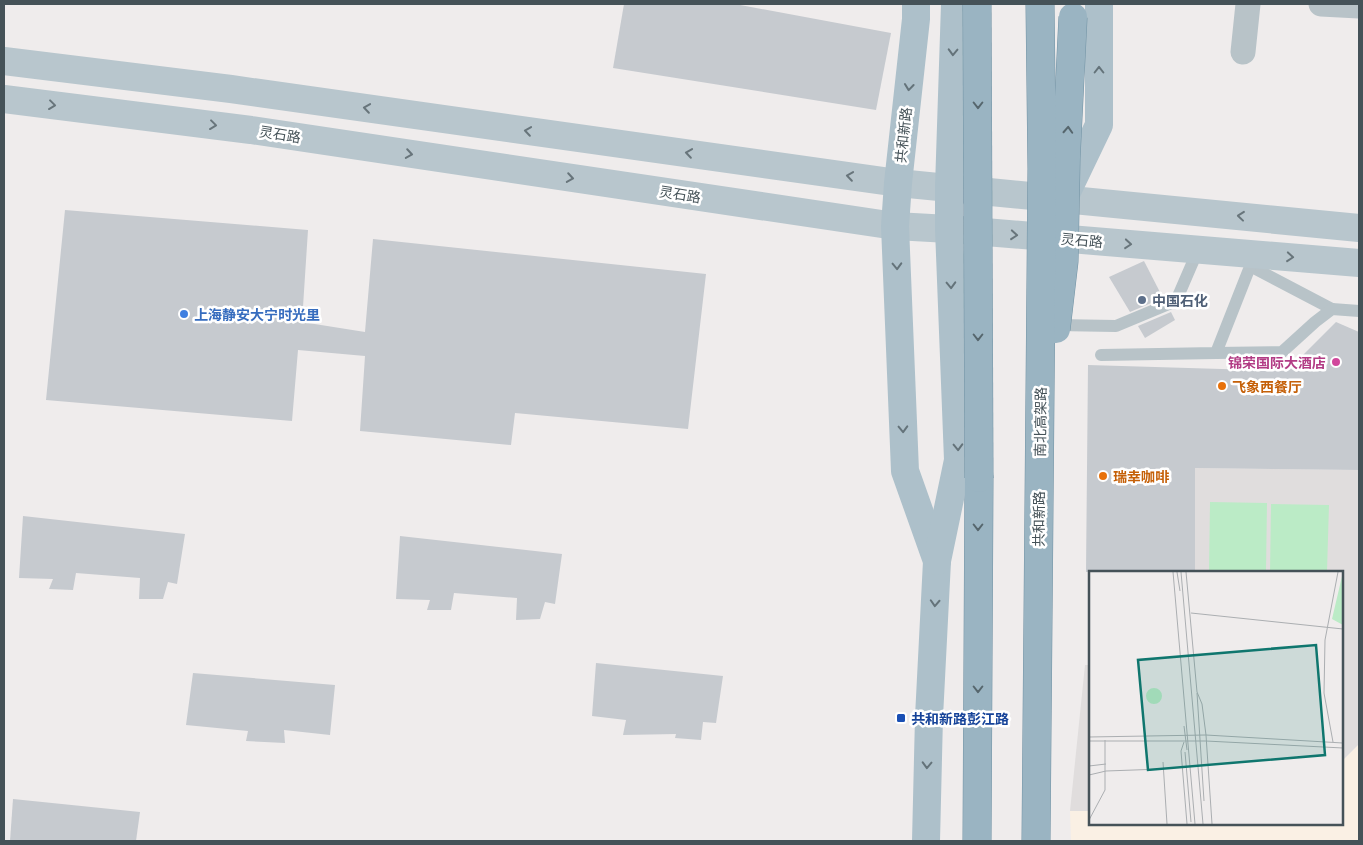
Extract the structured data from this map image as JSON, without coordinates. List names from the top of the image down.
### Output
{
  "streets": {
    "highway": ["南北高架路"],
    "main road": ["灵石路", "共和新路"]
  },
  "crossings": [
    ["灵石路", "共和新路"],
    ["共和新路", "南北高架路"]
  ],
  "places": {
    "other": [
      "中国石化",
      "上海静安大宁时光里",
      "锦荣国际大酒店",
      "飞象西餐厅",
      "瑞幸咖啡"
    ],
    "transit": ["共和新路彭江路"]
  }
}
